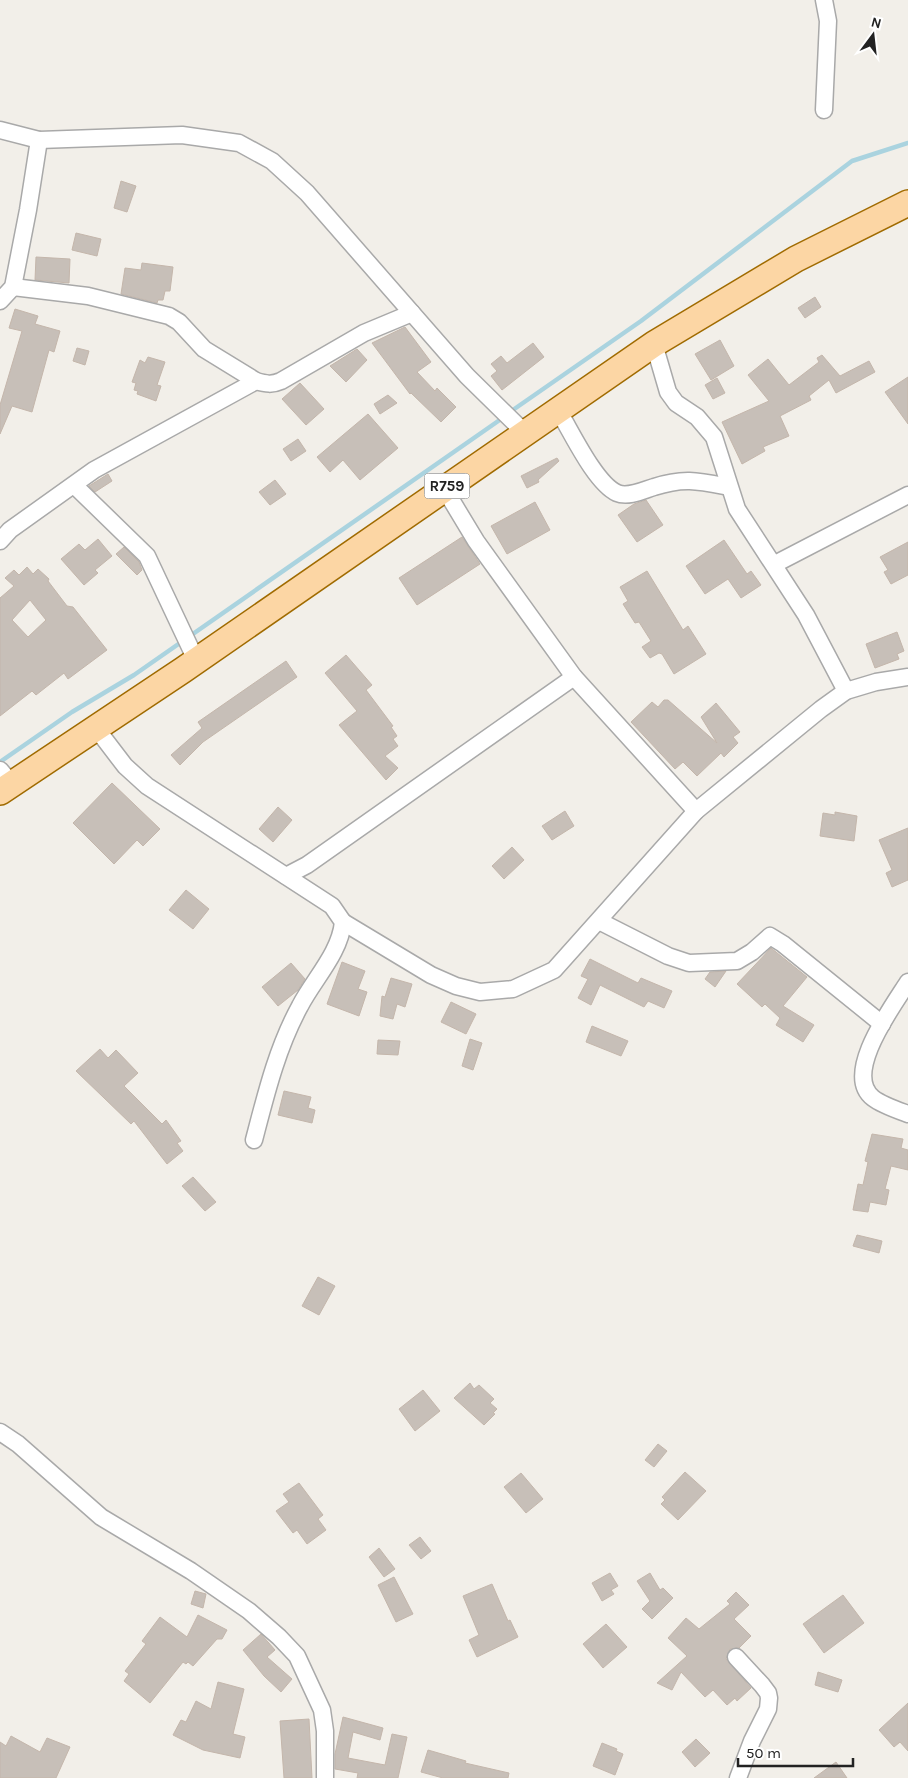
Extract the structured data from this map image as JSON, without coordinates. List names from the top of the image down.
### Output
{
  "streets": {
    "main road": ["R759"]
  },
  "scale_bar": "50 m",
  "north": "top"
}
